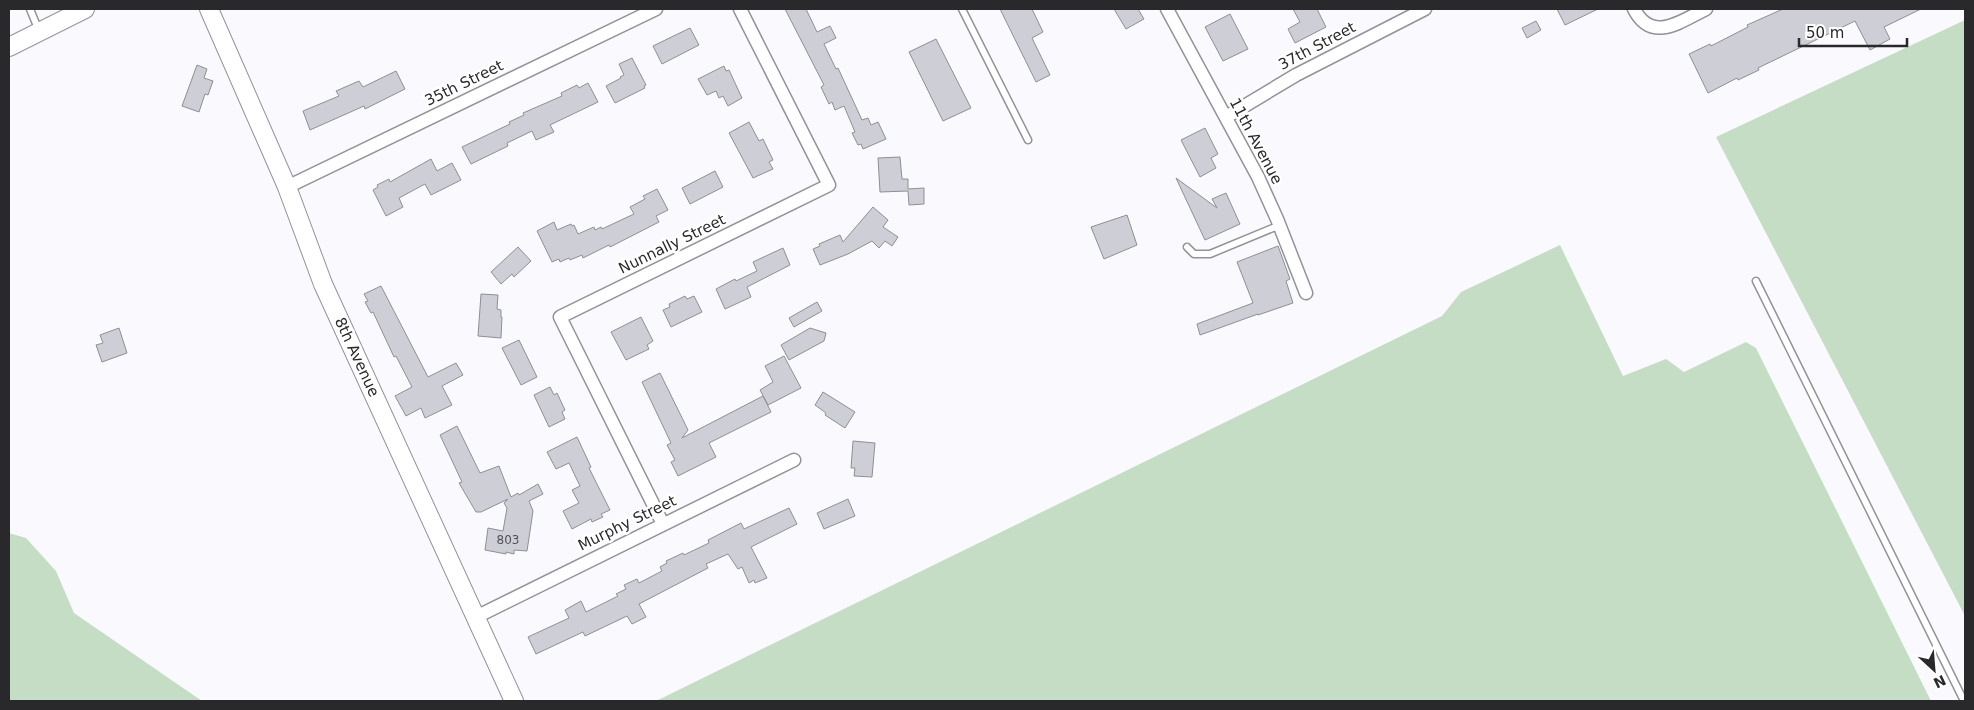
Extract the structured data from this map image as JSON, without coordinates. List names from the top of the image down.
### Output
{
  "streets": {
    "street": [
      "37th Street",
      "35th Street",
      "11th Avenue",
      "Nunnally Street",
      "8th Avenue",
      "Murphy Street"
    ]
  },
  "crossings": [
    ["37th Street", "11th Avenue"],
    ["35th Street", "8th Avenue"],
    ["Nunnally Street", "Murphy Street"],
    ["8th Avenue", "Murphy Street"]
  ],
  "house_numbers": ["803"],
  "scale_bar": "50 m",
  "north": "bottom right"
}
